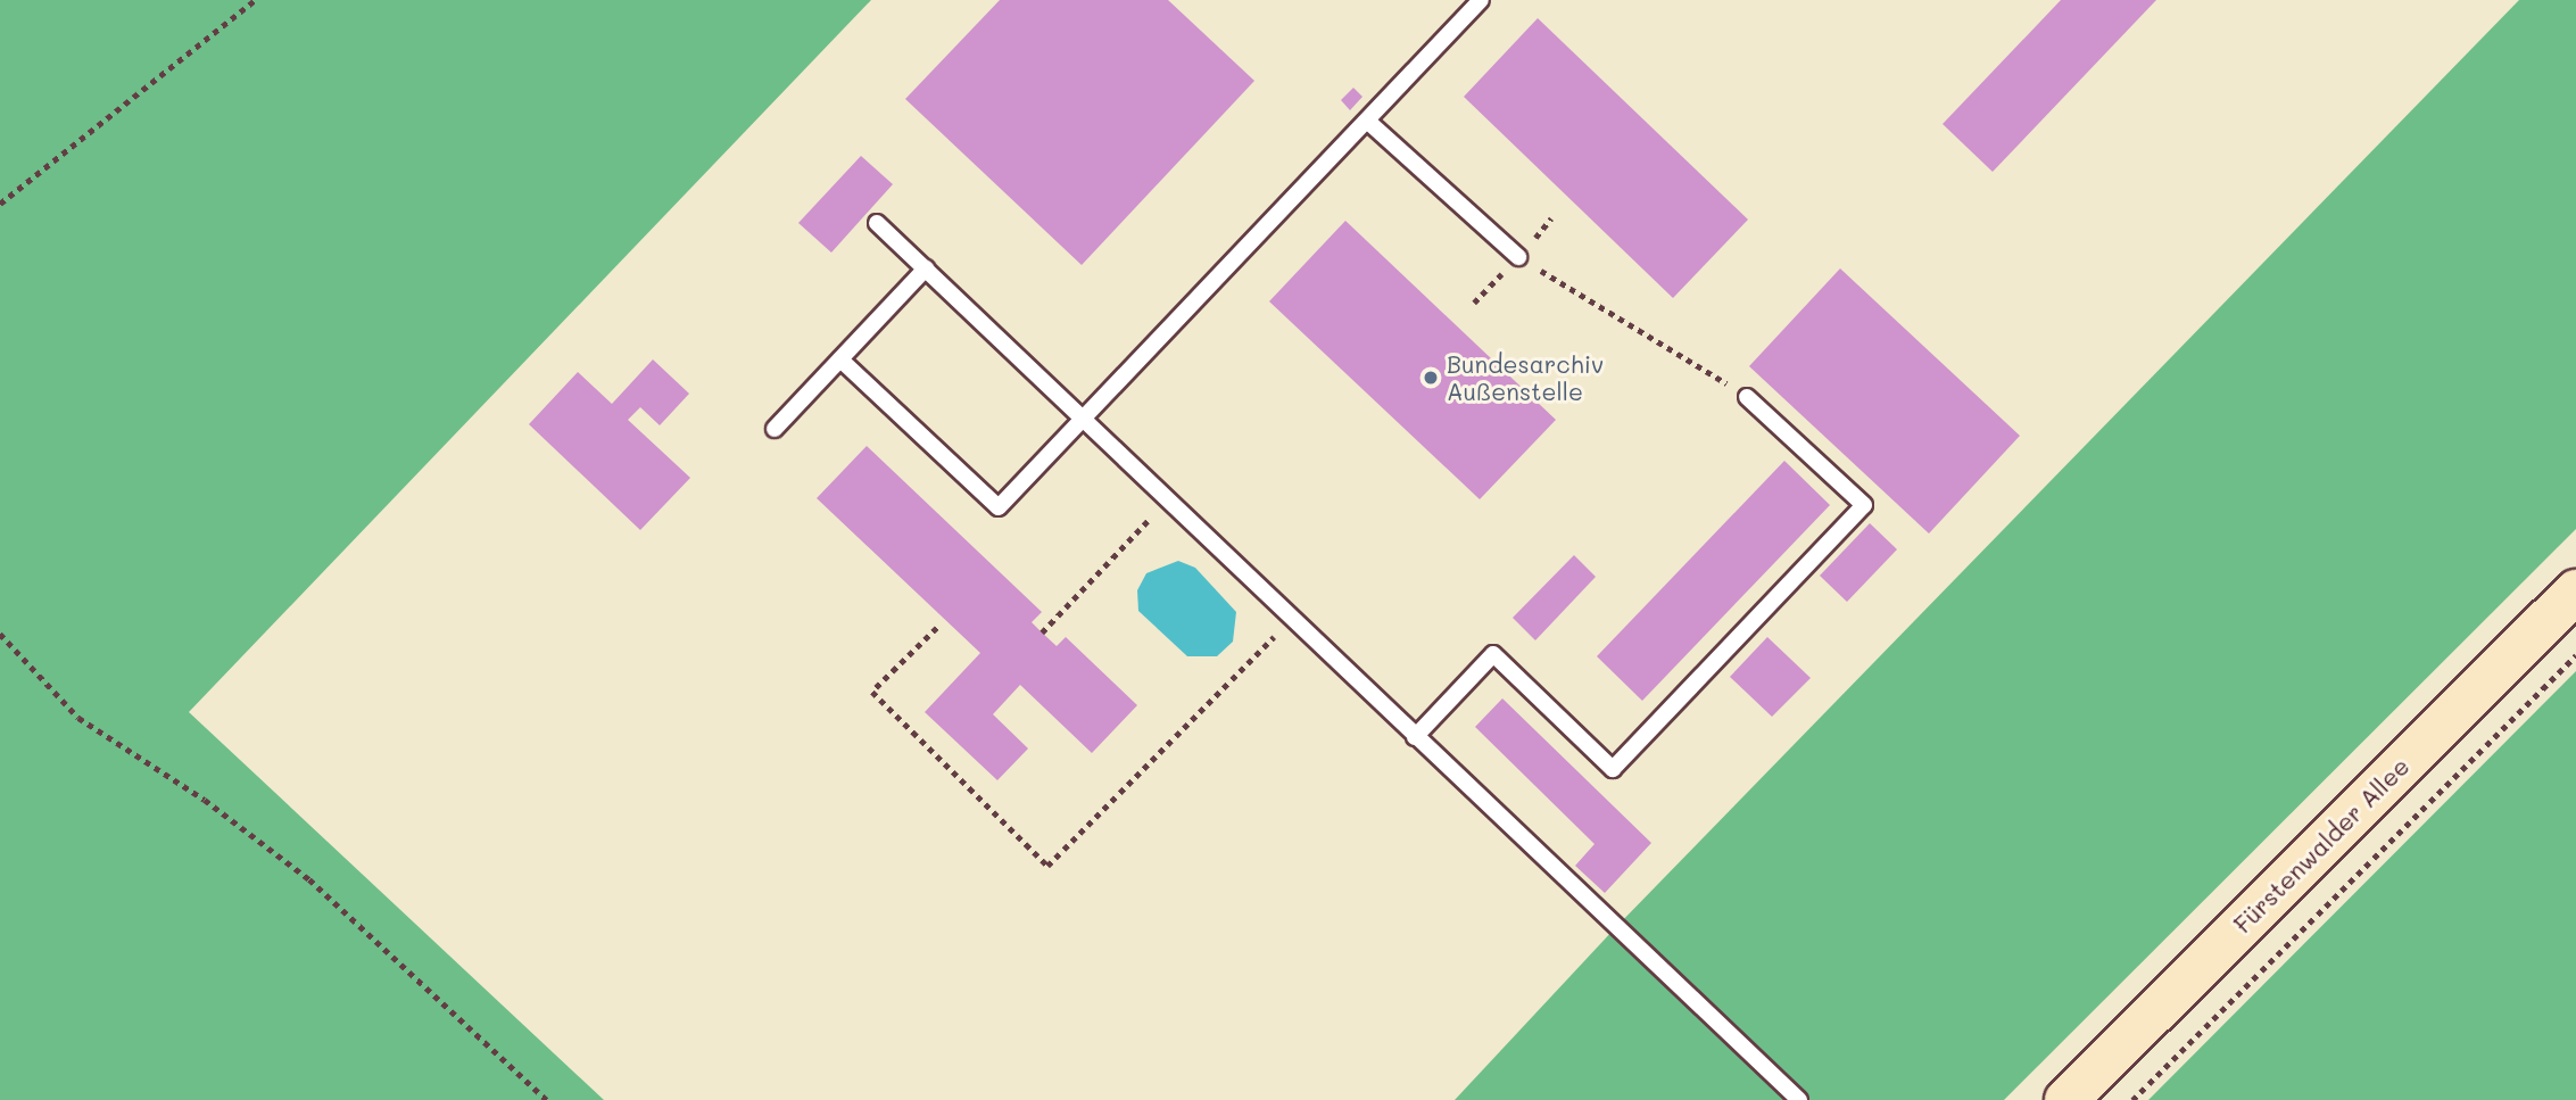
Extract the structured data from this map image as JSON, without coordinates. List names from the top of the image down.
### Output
{
  "streets": {
    "main road": ["Fürstenwalder Allee"]
  },
  "places": ["Bundesarchiv Außenstelle"]
}
